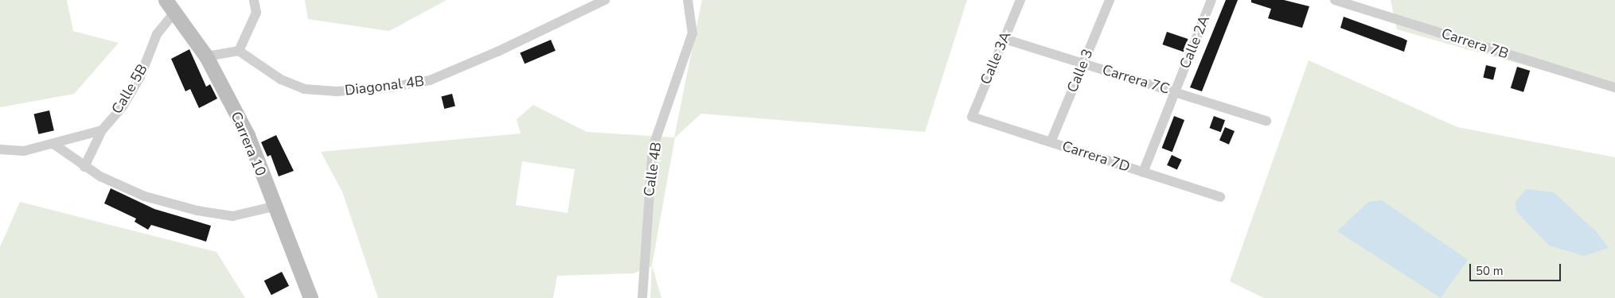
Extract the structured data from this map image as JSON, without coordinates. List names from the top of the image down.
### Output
{
  "streets": {
    "street": [
      "Calle 2A",
      "Carrera 7B",
      "Calle 3A",
      "Calle 3",
      "Carrera 7C",
      "Diagonal 4B",
      "Calle 5B",
      "Carrera 10",
      "Carrera 7D",
      "Calle 4B"
    ]
  },
  "crossings": [
    ["Calle 2A", "Carrera 7C"],
    ["Calle 2A", "Carrera 7D"],
    ["Calle 3A", "Carrera 7C"],
    ["Calle 3A", "Carrera 7D"],
    ["Calle 3", "Carrera 7C"],
    ["Calle 3", "Carrera 7D"],
    ["Calle 5B", "Carrera 10"]
  ],
  "scale_bar": "50 m"
}
